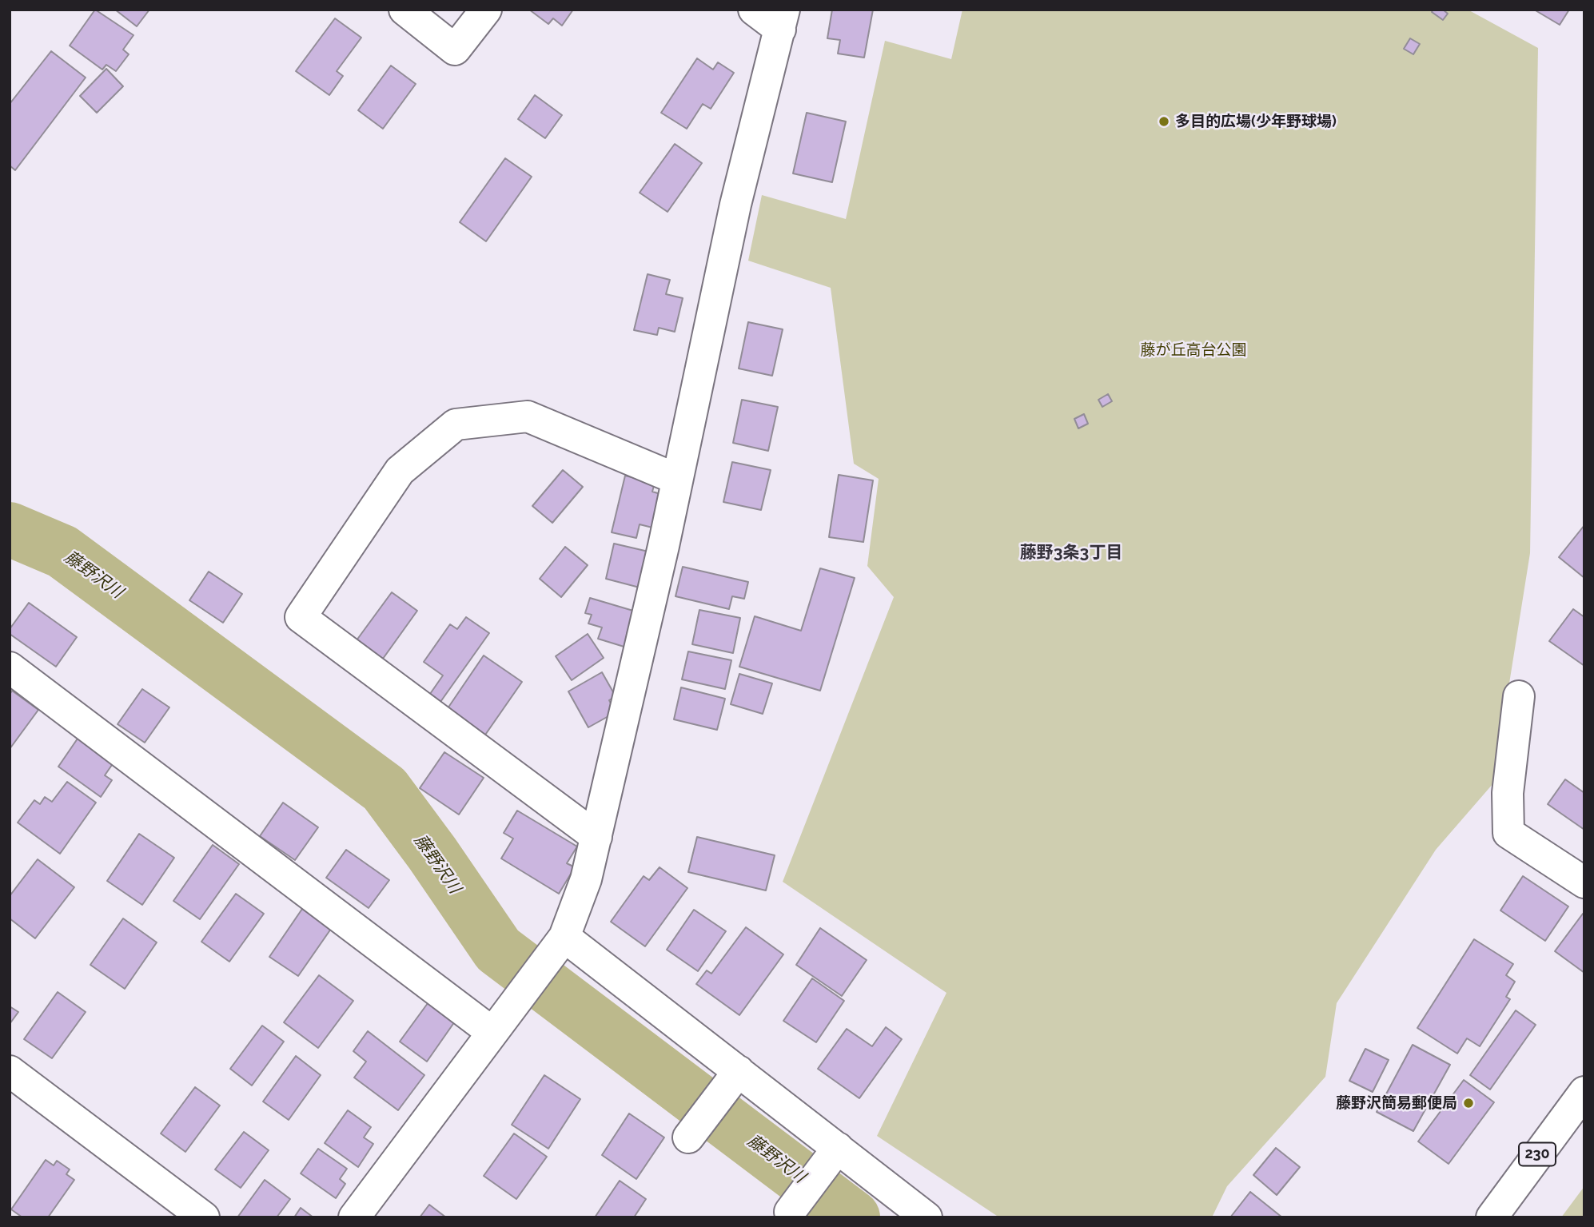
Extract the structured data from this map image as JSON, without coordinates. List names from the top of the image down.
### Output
{
  "streets": {
    "main road": ["230"]
  },
  "districts": ["藤野3条3丁目"],
  "water": ["藤野沢川"],
  "parks": ["藤が丘高台公園"],
  "places": ["多目的広場(少年野球場)", "藤野沢簡易郵便局"]
}
